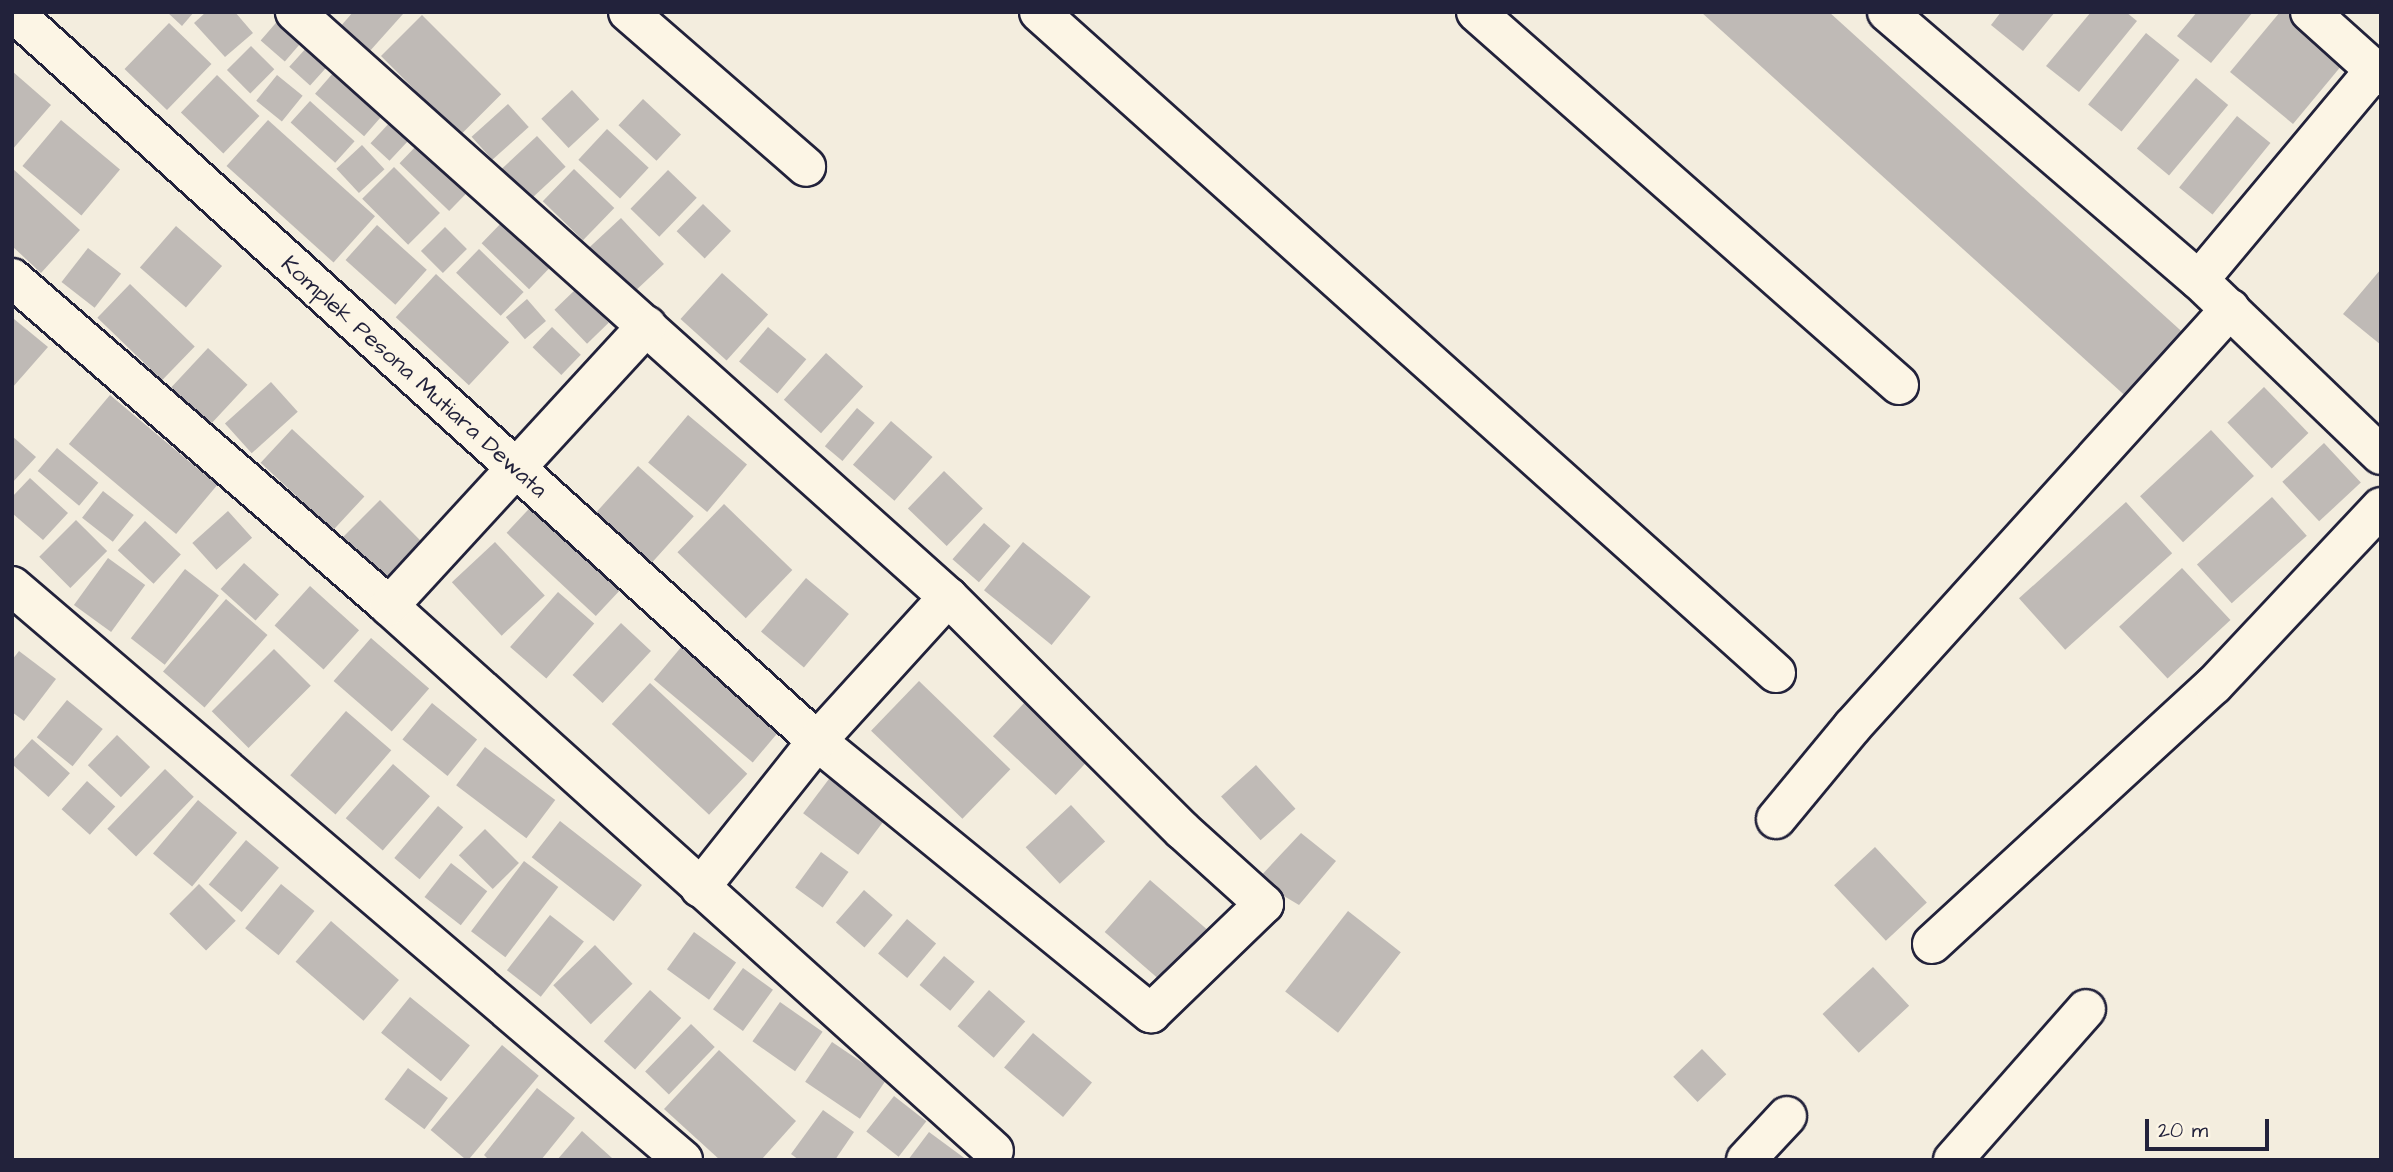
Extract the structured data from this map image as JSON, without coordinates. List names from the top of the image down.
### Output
{
  "streets": {
    "street": ["Komplek Pesona Mutiara Dewata"]
  },
  "scale_bar": "20 m"
}
